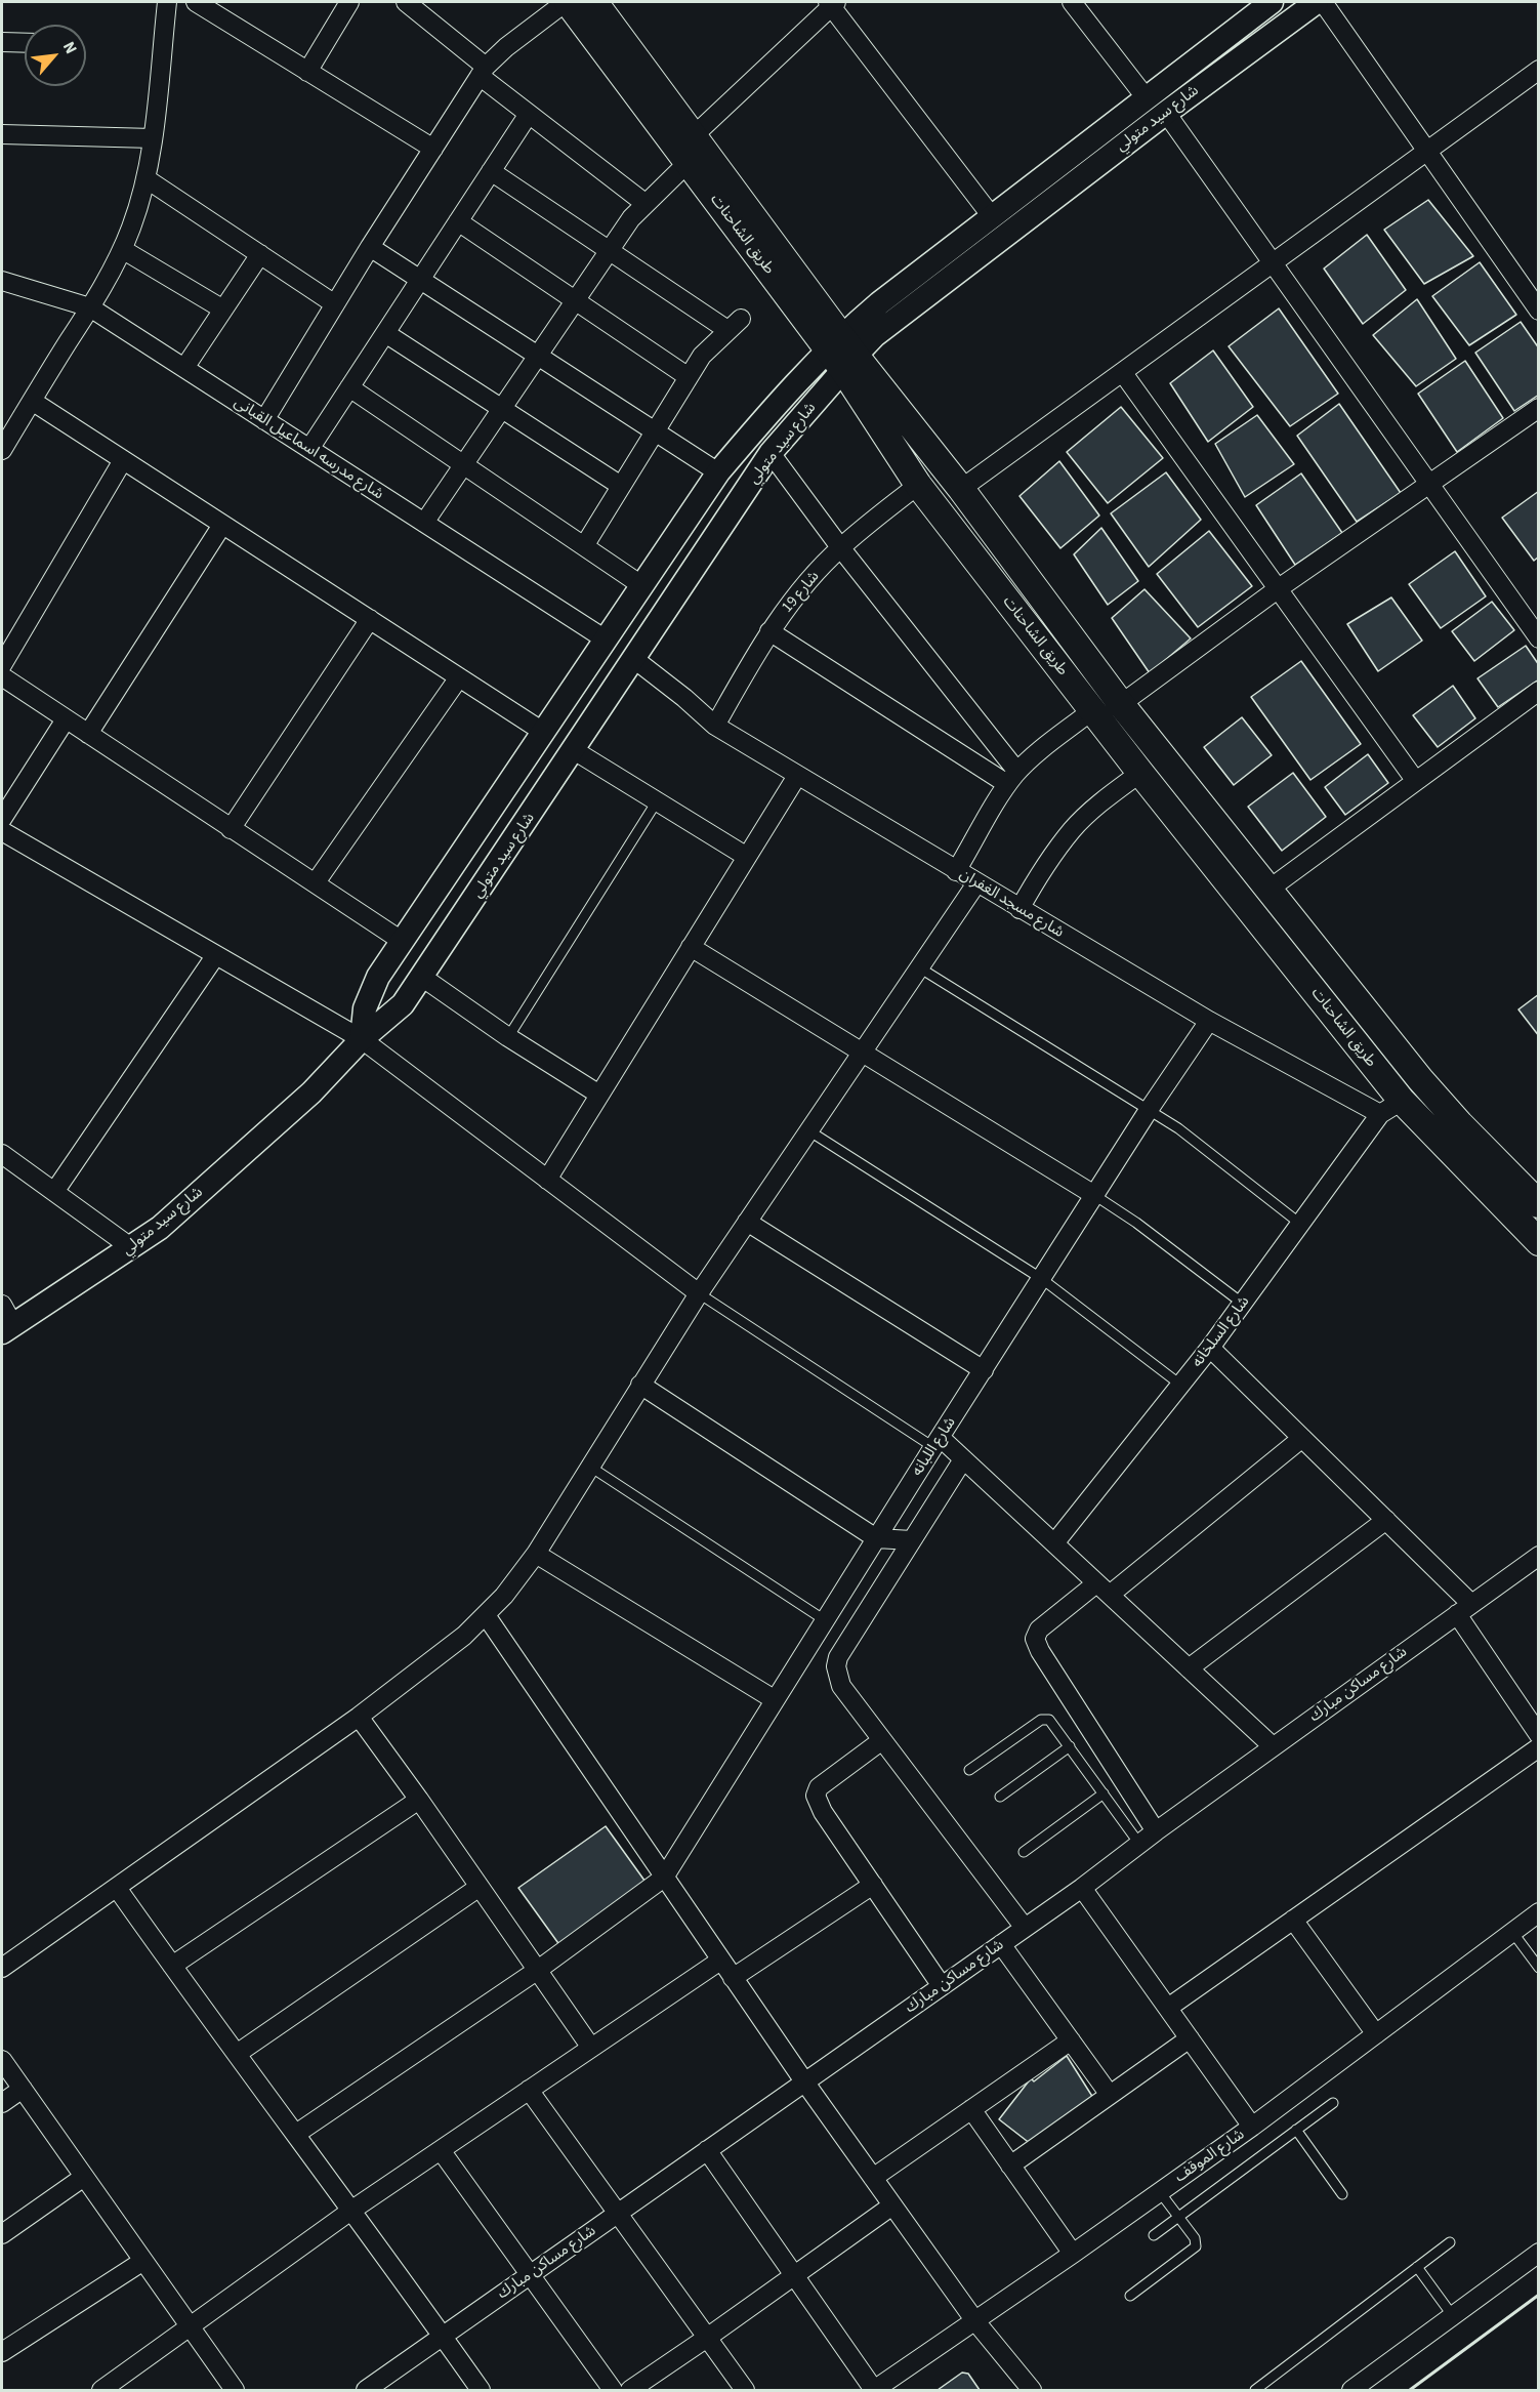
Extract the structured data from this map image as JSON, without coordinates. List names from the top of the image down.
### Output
{
  "streets": {
    "main road": ["طريق الشاحنات"],
    "street": [
      "شارع سيد متولي",
      "شارع مدرسه اسماعيل القبانى",
      "شارع 19",
      "شارع مسجد الغفران",
      "شارع السلخانه",
      "شارع اللبانه",
      "شارع مساكن مبارك",
      "شارع الموقف"
    ]
  },
  "crossings": [
    ["شارع سيد متولي", "طريق الشاحنات"],
    ["شارع سيد متولي", "شارع مدرسه اسماعيل القبانى"],
    ["شارع سيد متولي", "شارع مسجد الغفران"],
    ["طريق الشاحنات", "شارع 19"],
    ["طريق الشاحنات", "شارع مسجد الغفران"],
    ["طريق الشاحنات", "شارع السلخانه"],
    ["شارع 19", "شارع مسجد الغفران"],
    ["شارع مسجد الغفران", "شارع السلخانه"],
    ["شارع مسجد الغفران", "شارع اللبانه"]
  ],
  "north": "top right"
}
